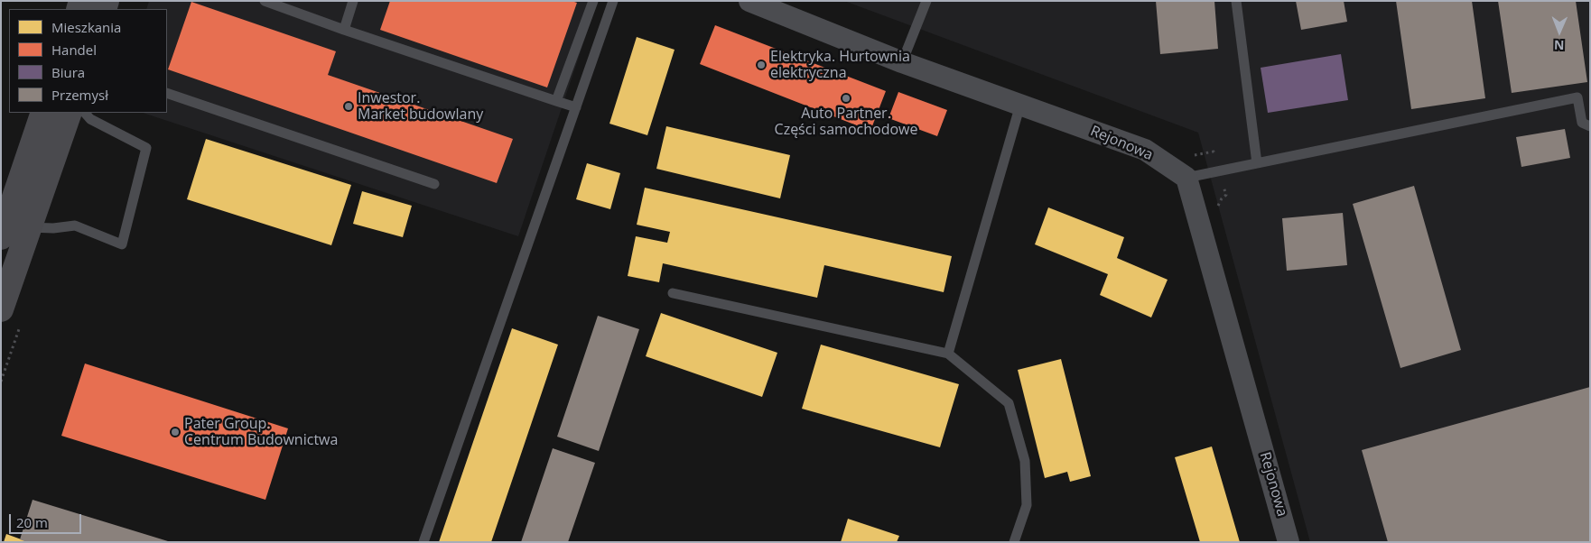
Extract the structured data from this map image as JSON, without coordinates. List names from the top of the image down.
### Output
{
  "streets": {
    "street": ["Rejonowa"]
  },
  "places": [
    "Elektryka. Hurtownia elektryczna",
    "Auto Partner. Części samochodowe",
    "Inwestor. Market budowlany",
    "Pater Group. Centrum Budownictwa"
  ],
  "legend": [
    "Mieszkania",
    "Handel",
    "Biura",
    "Przemysł"
  ],
  "scale_bar": "20 m",
  "north": "bottom"
}
